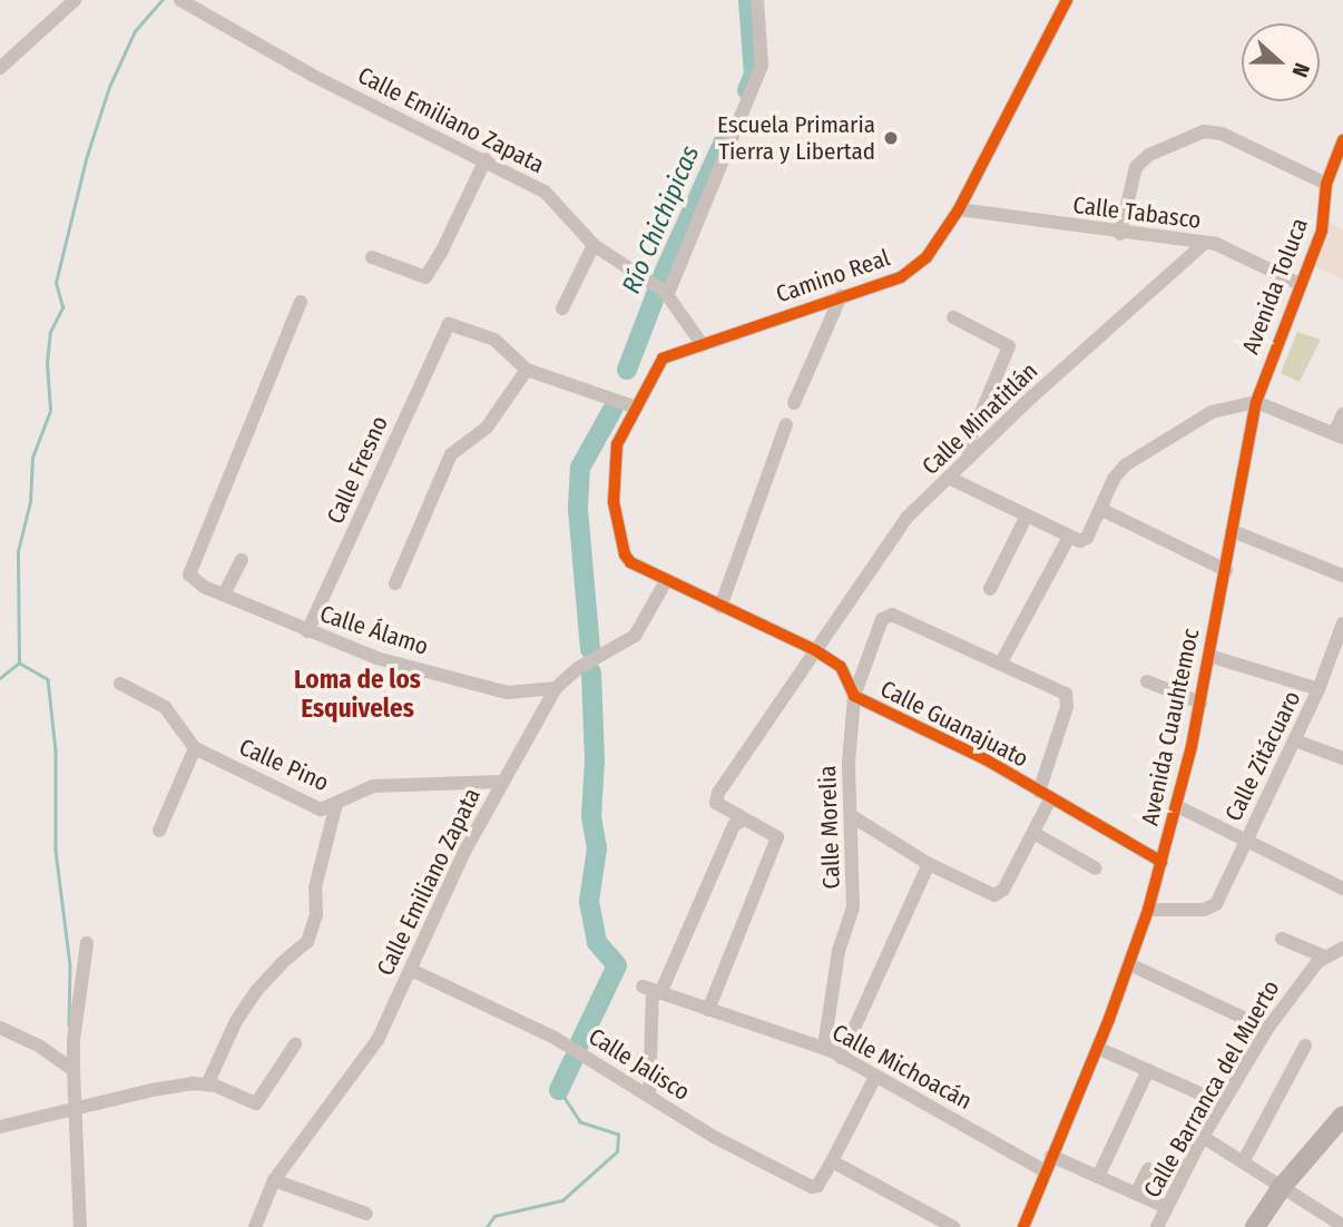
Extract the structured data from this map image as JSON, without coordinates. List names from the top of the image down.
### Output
{
  "streets": {
    "street": [
      "Calle Emiliano Zapata",
      "Calle Tabasco",
      "Camino Real",
      "Avenida Toluca",
      "Calle Minatitlán",
      "Calle Fresno",
      "Calle Álamo",
      "Calle Guanajuato",
      "Avenida Cuauhtemoc",
      "Calle Zitácuaro",
      "Calle Pino",
      "Calle Morelia",
      "Calle Jalisco",
      "Calle Michoacán",
      "Calle Barranca del Muerto"
    ]
  },
  "crossings": [
    ["Calle Emiliano Zapata", "Camino Real"],
    ["Calle Emiliano Zapata", "Calle Álamo"],
    ["Calle Emiliano Zapata", "Calle Guanajuato"],
    ["Calle Emiliano Zapata", "Calle Pino"],
    ["Calle Emiliano Zapata", "Calle Jalisco"],
    ["Calle Tabasco", "Camino Real"],
    ["Calle Tabasco", "Avenida Toluca"],
    ["Calle Tabasco", "Calle Minatitlán"],
    ["Camino Real", "Calle Guanajuato"],
    ["Avenida Toluca", "Avenida Cuauhtemoc"],
    ["Calle Minatitlán", "Calle Guanajuato"],
    ["Calle Fresno", "Calle Álamo"],
    ["Calle Guanajuato", "Avenida Cuauhtemoc"],
    ["Calle Guanajuato", "Calle Morelia"],
    ["Avenida Cuauhtemoc", "Calle Zitácuaro"],
    ["Avenida Cuauhtemoc", "Calle Michoacán"],
    ["Calle Morelia", "Calle Michoacán"],
    ["Calle Jalisco", "Calle Michoacán"]
  ],
  "districts": ["Loma de los Esquiveles"],
  "water": ["Río Chichipicas"],
  "places": ["Escuela Primaria Tierra y Libertad"],
  "north": "right"
}
